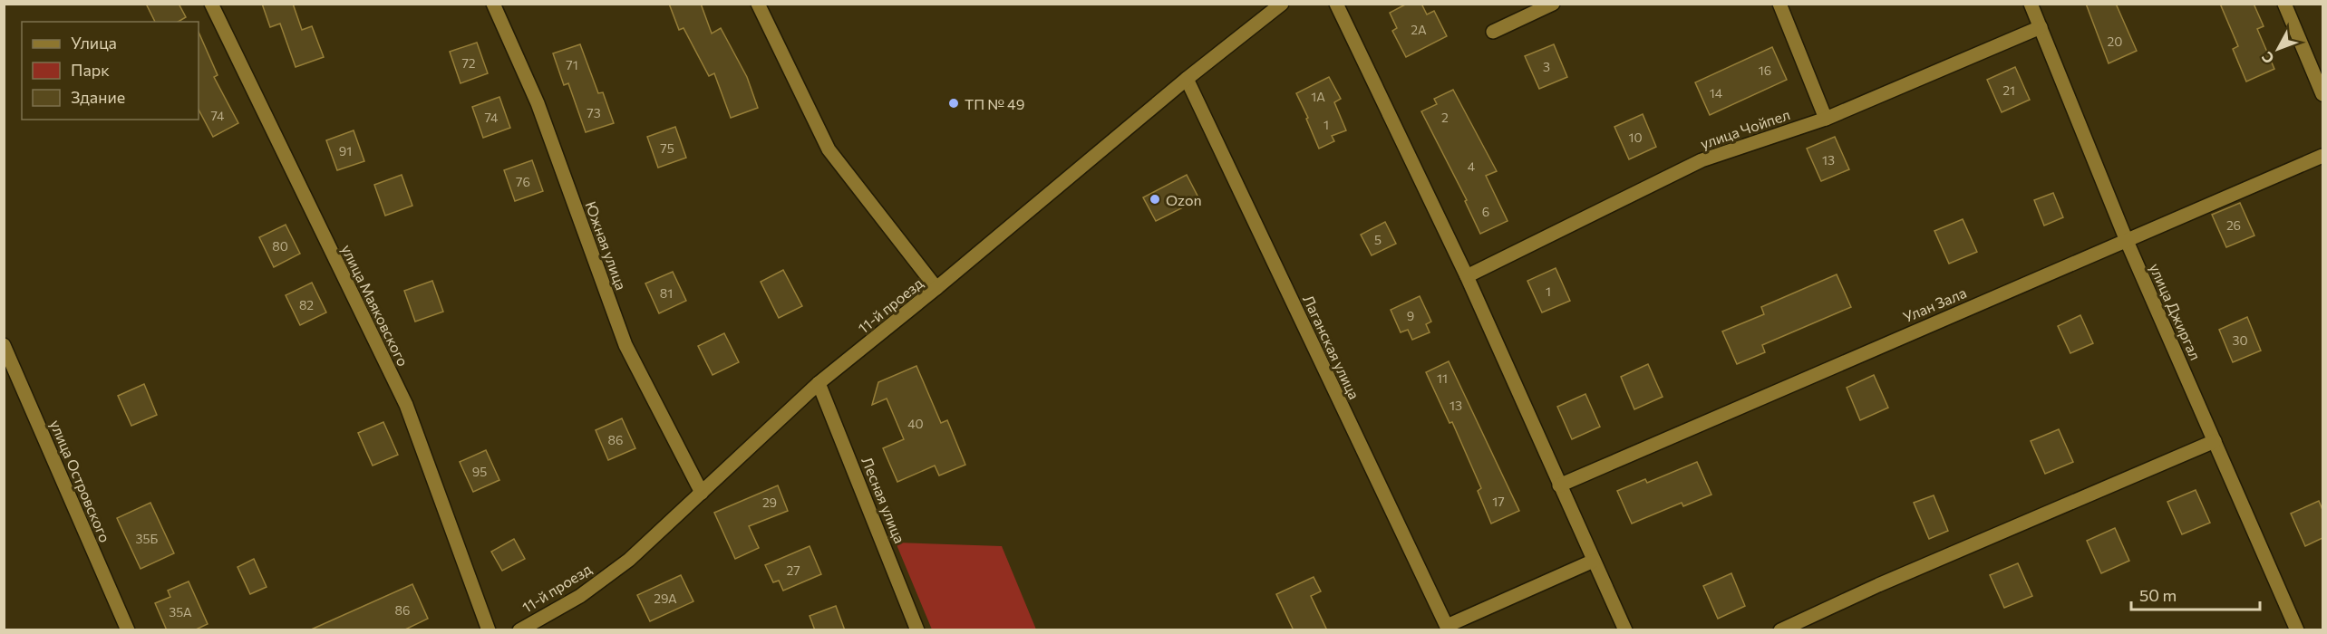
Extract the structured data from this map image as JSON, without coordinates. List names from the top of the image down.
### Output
{
  "streets": {
    "street": [
      "улица Чойпел",
      "Южная улица",
      "Улан Зала",
      "улица Маяковского",
      "11-й проезд",
      "улица Джиргал",
      "Лаганская улица",
      "улица Островского",
      "Лесная улица"
    ]
  },
  "crossings": [
    ["улица Чойпел", "улица Джиргал"],
    ["Южная улица", "11-й проезд"],
    ["Улан Зала", "улица Джиргал"],
    ["11-й проезд", "Лаганская улица"],
    ["11-й проезд", "Лесная улица"]
  ],
  "places": ["ТП № 49", "Ozon"],
  "house_numbers": [
    "2А",
    "20",
    "72",
    "71",
    "3",
    "16",
    "21",
    "14",
    "1А",
    "73",
    "74",
    "74",
    "2",
    "1",
    "10",
    "75",
    "91",
    "13",
    "4",
    "76",
    "6",
    "26",
    "5",
    "80",
    "1",
    "81",
    "82",
    "9",
    "30",
    "11",
    "13",
    "40",
    "86",
    "95",
    "17",
    "29",
    "35Б",
    "27",
    "29А",
    "86",
    "35А"
  ],
  "legend": ["Улица", "Парк", "Здание"],
  "scale_bar": "50 m",
  "north": "bottom left"
}
